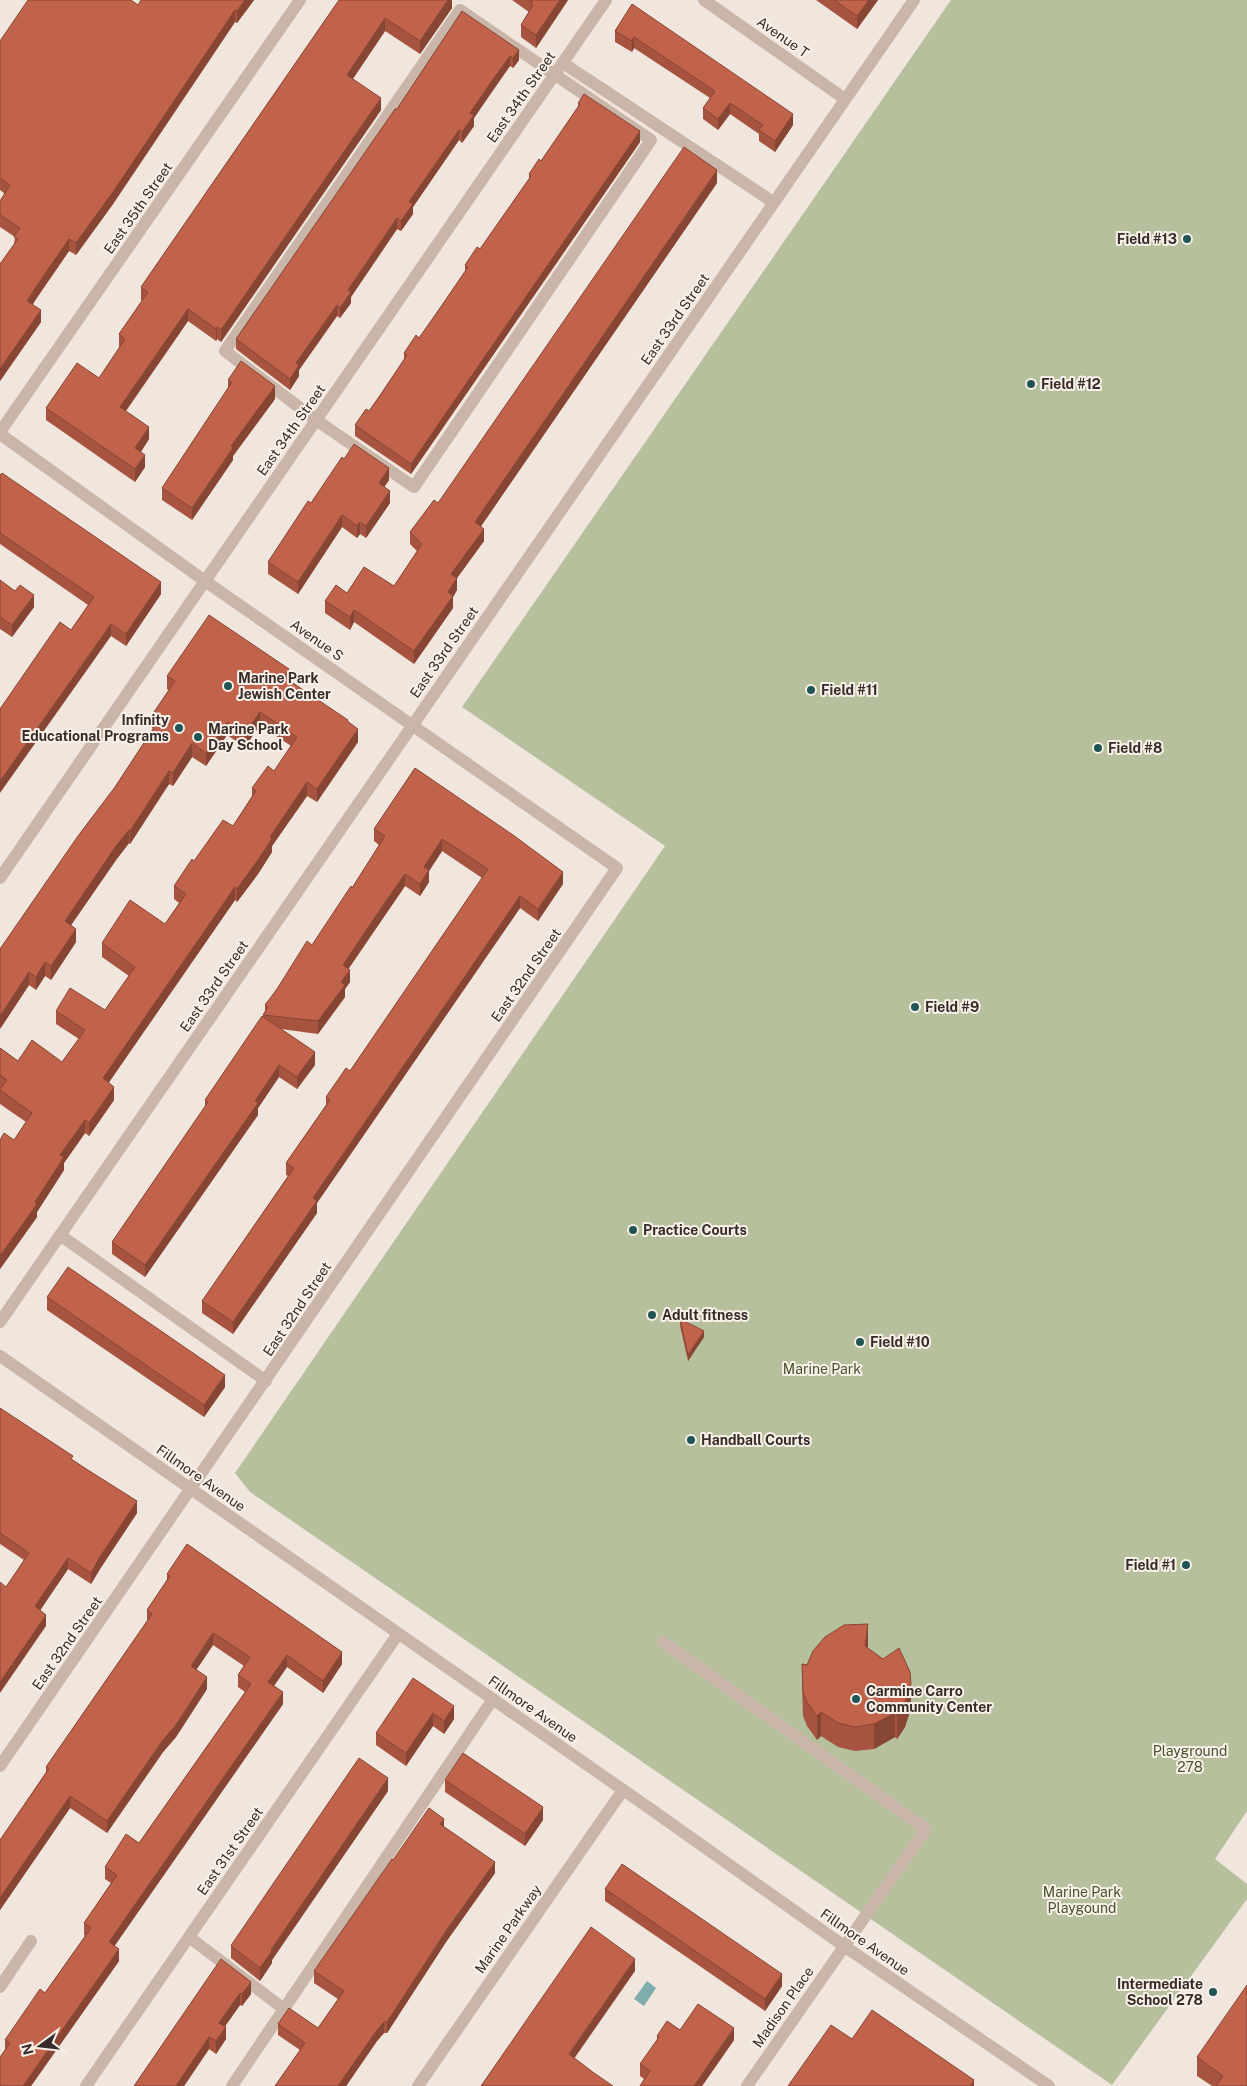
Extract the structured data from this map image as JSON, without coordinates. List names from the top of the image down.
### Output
{
  "streets": {
    "street": [
      "Avenue T",
      "East 34th Street",
      "East 35th Street",
      "East 33rd Street",
      "Avenue S",
      "East 32nd Street",
      "Fillmore Avenue",
      "East 31st Street",
      "Marine Parkway",
      "Madison Place"
    ]
  },
  "crossings": [
    ["Avenue T", "East 33rd Street"],
    ["East 34th Street", "Avenue S"],
    ["East 35th Street", "Avenue S"],
    ["East 33rd Street", "Avenue S"],
    ["Avenue S", "East 32nd Street"],
    ["East 32nd Street", "Fillmore Avenue"],
    ["Fillmore Avenue", "East 31st Street"],
    ["Fillmore Avenue", "Marine Parkway"],
    ["Fillmore Avenue", "Madison Place"]
  ],
  "parks": ["Marine Park", "Playground 278", "Marine Park Playgound"],
  "places": [
    "Field #13",
    "Field #12",
    "Marine Park Jewish Center",
    "Field #11",
    "Infinity Educational Programs",
    "Marine Park Day School",
    "Field #8",
    "Field #9",
    "Practice Courts",
    "Adult fitness",
    "Field #10",
    "Handball Courts",
    "Field #1",
    "Carmine Carro Community Center",
    "Intermediate School 278"
  ],
  "north": "left"
}
